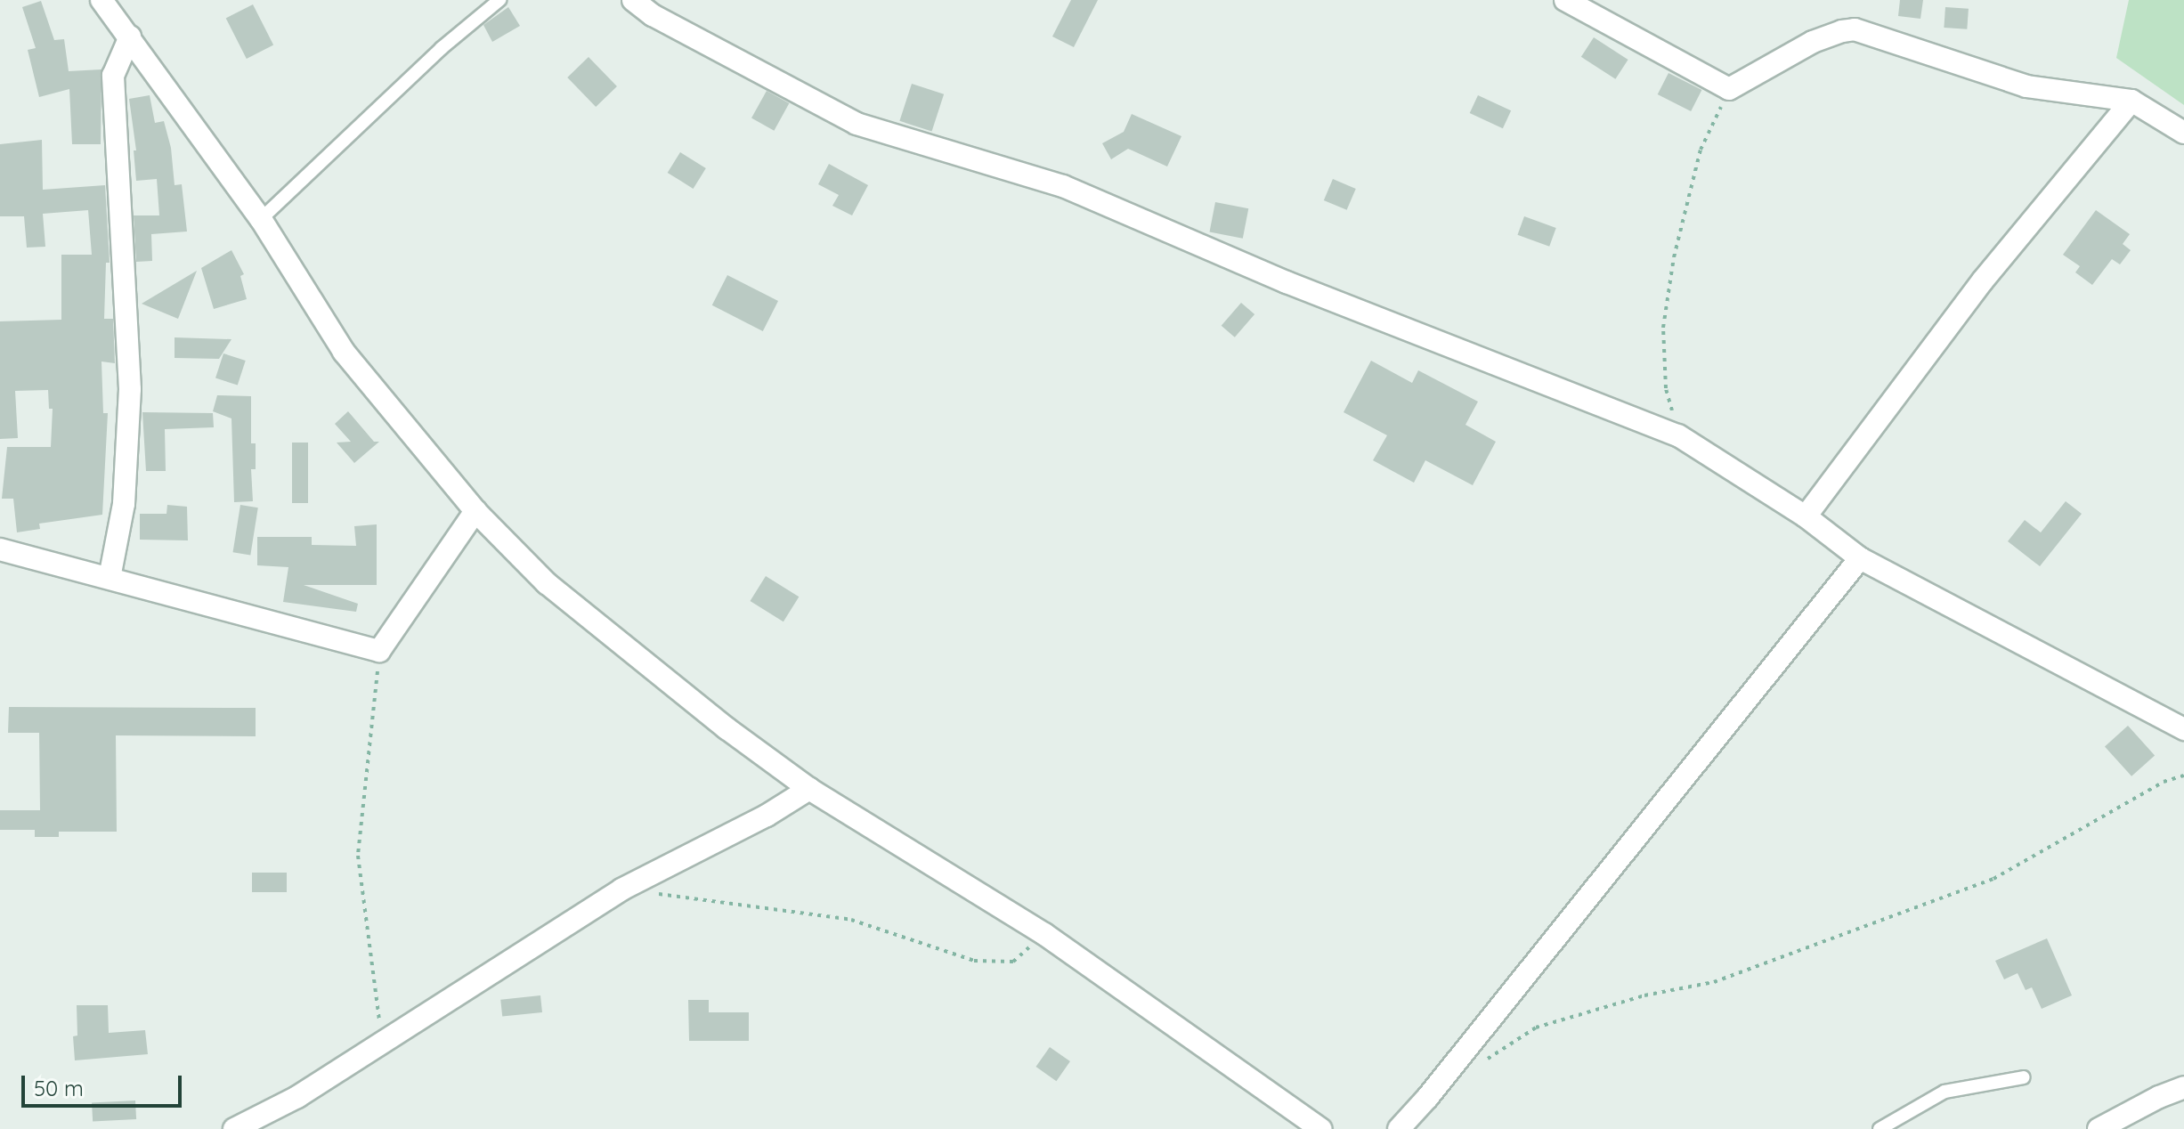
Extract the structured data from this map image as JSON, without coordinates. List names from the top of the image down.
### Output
{
  "scale_bar": "50 m"
}
